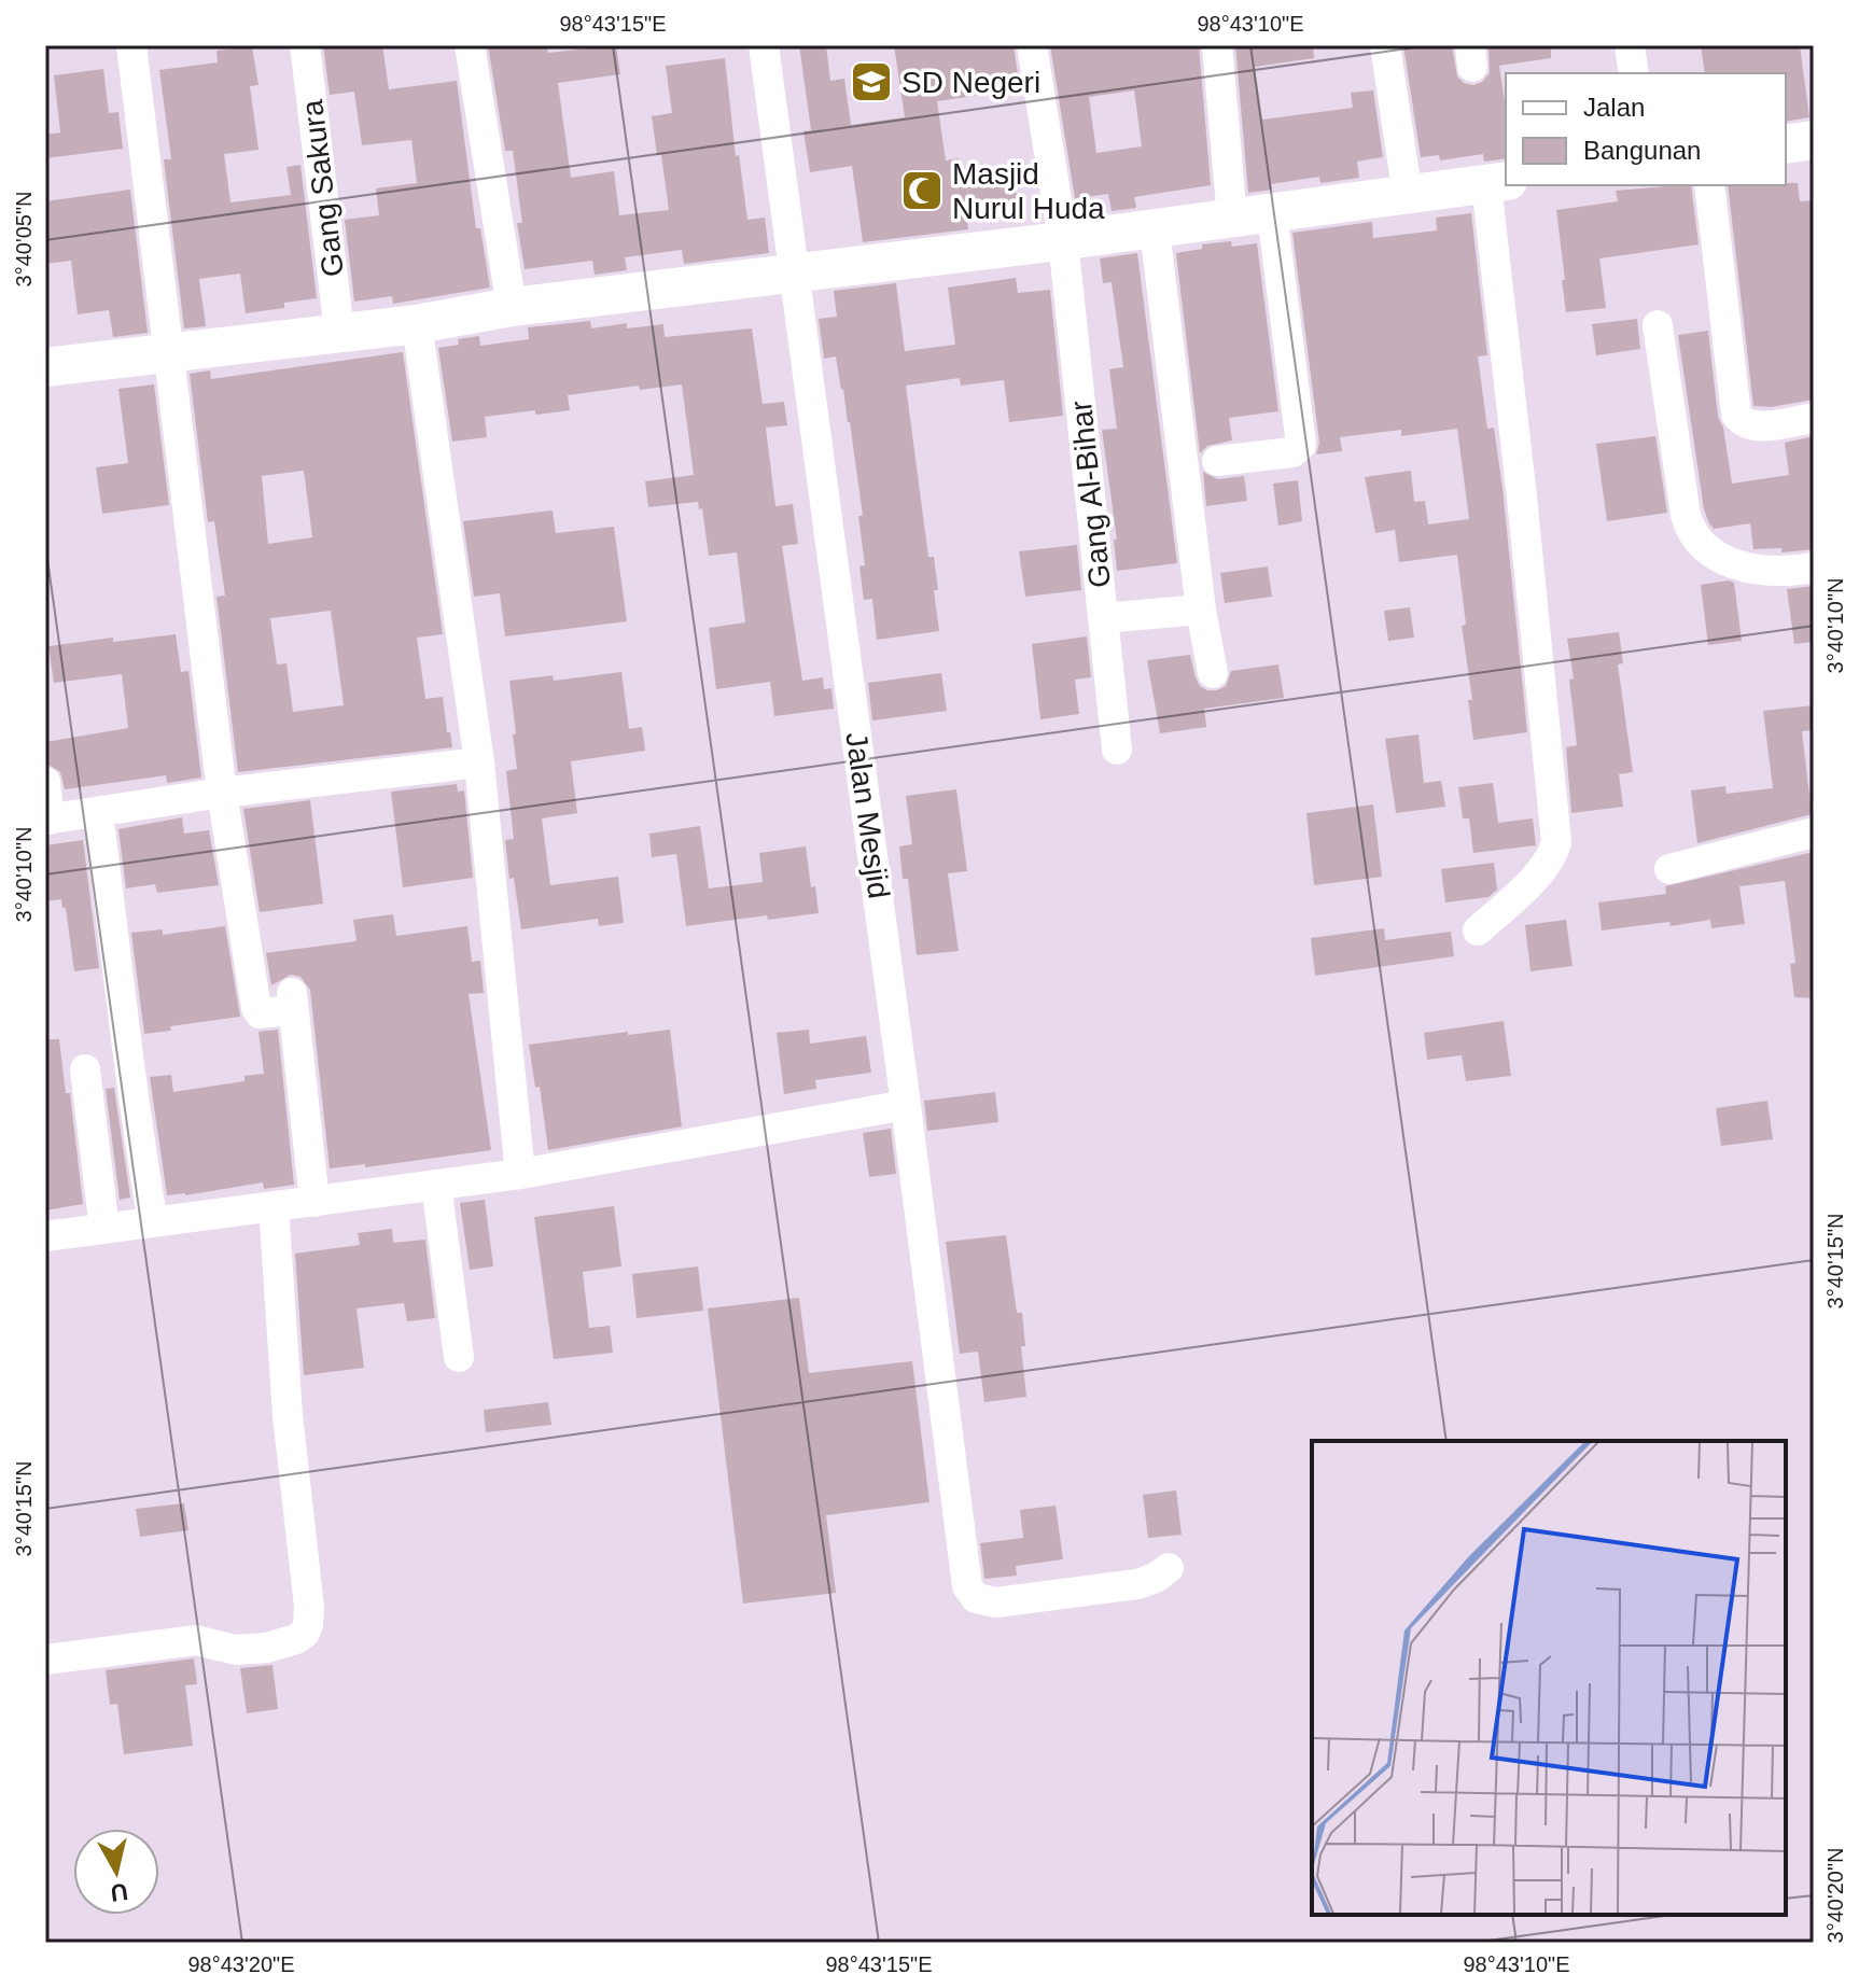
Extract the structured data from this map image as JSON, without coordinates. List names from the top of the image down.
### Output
{
  "streets": {
    "street": ["Gang Sakura", "Gang Al-Bihar", "Jalan Mesjid"]
  },
  "places": {
    "school or university": ["SD Negeri"],
    "mosque": ["Masjid Nurul Huda"]
  },
  "legend": ["Jalan", "Bangunan"],
  "north": "bottom",
  "coordinates": [
    "98°43'15\"E",
    "98°43'10\"E",
    "3°40'05\"N",
    "3°40'10\"N",
    "3°40'15\"N",
    "3°40'20\"N",
    "98°43'20\"E"
  ]
}
